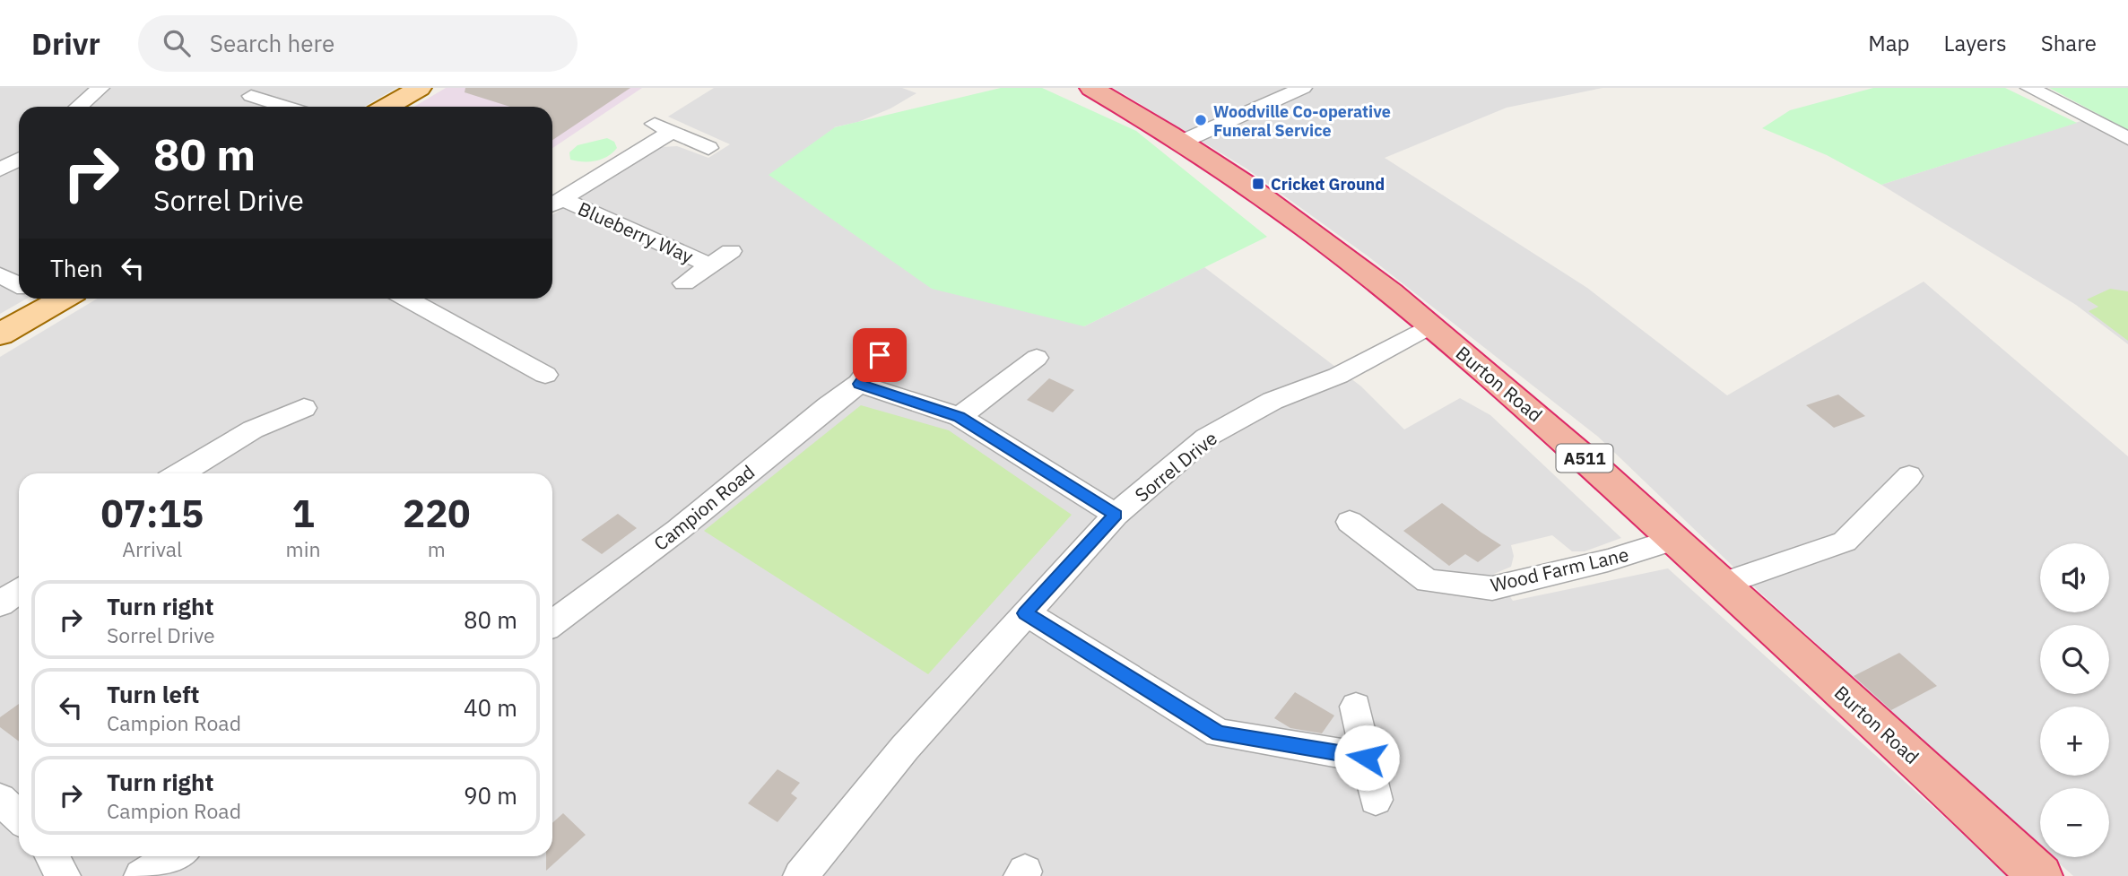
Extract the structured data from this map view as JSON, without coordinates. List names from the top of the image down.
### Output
{
  "streets": {
    "highway": ["Burton Road", "A511"],
    "street": [
      "Blueberry Way",
      "Sorrel Drive",
      "Campion Road",
      "Wood Farm Lane"
    ]
  },
  "crossings": [
    ["Burton Road", "Sorrel Drive"],
    ["Burton Road", "Wood Farm Lane"]
  ],
  "places": {
    "other": ["Woodville Co-operative Funeral Service"],
    "transit": ["Cricket Ground"]
  },
  "page": {
    "header": "Drivr",
    "search": "Search here",
    "nav": ["Map", "Layers", "Share"],
    "turn": ["80 m", "Sorrel Drive"],
    "then": "Then",
    "eta": [
      "07:15",
      "Arrival",
      "1",
      "min",
      "220",
      "m"
    ],
    "map_buttons": ["+", "−"],
    "list": [
      {
        "name": "Turn right",
        "note": "Sorrel Drive",
        "value": "80 m"
      },
      {
        "name": "Turn left",
        "note": "Campion Road",
        "value": "40 m"
      },
      {
        "name": "Turn right",
        "note": "Campion Road",
        "value": "90 m"
      }
    ]
  }
}
